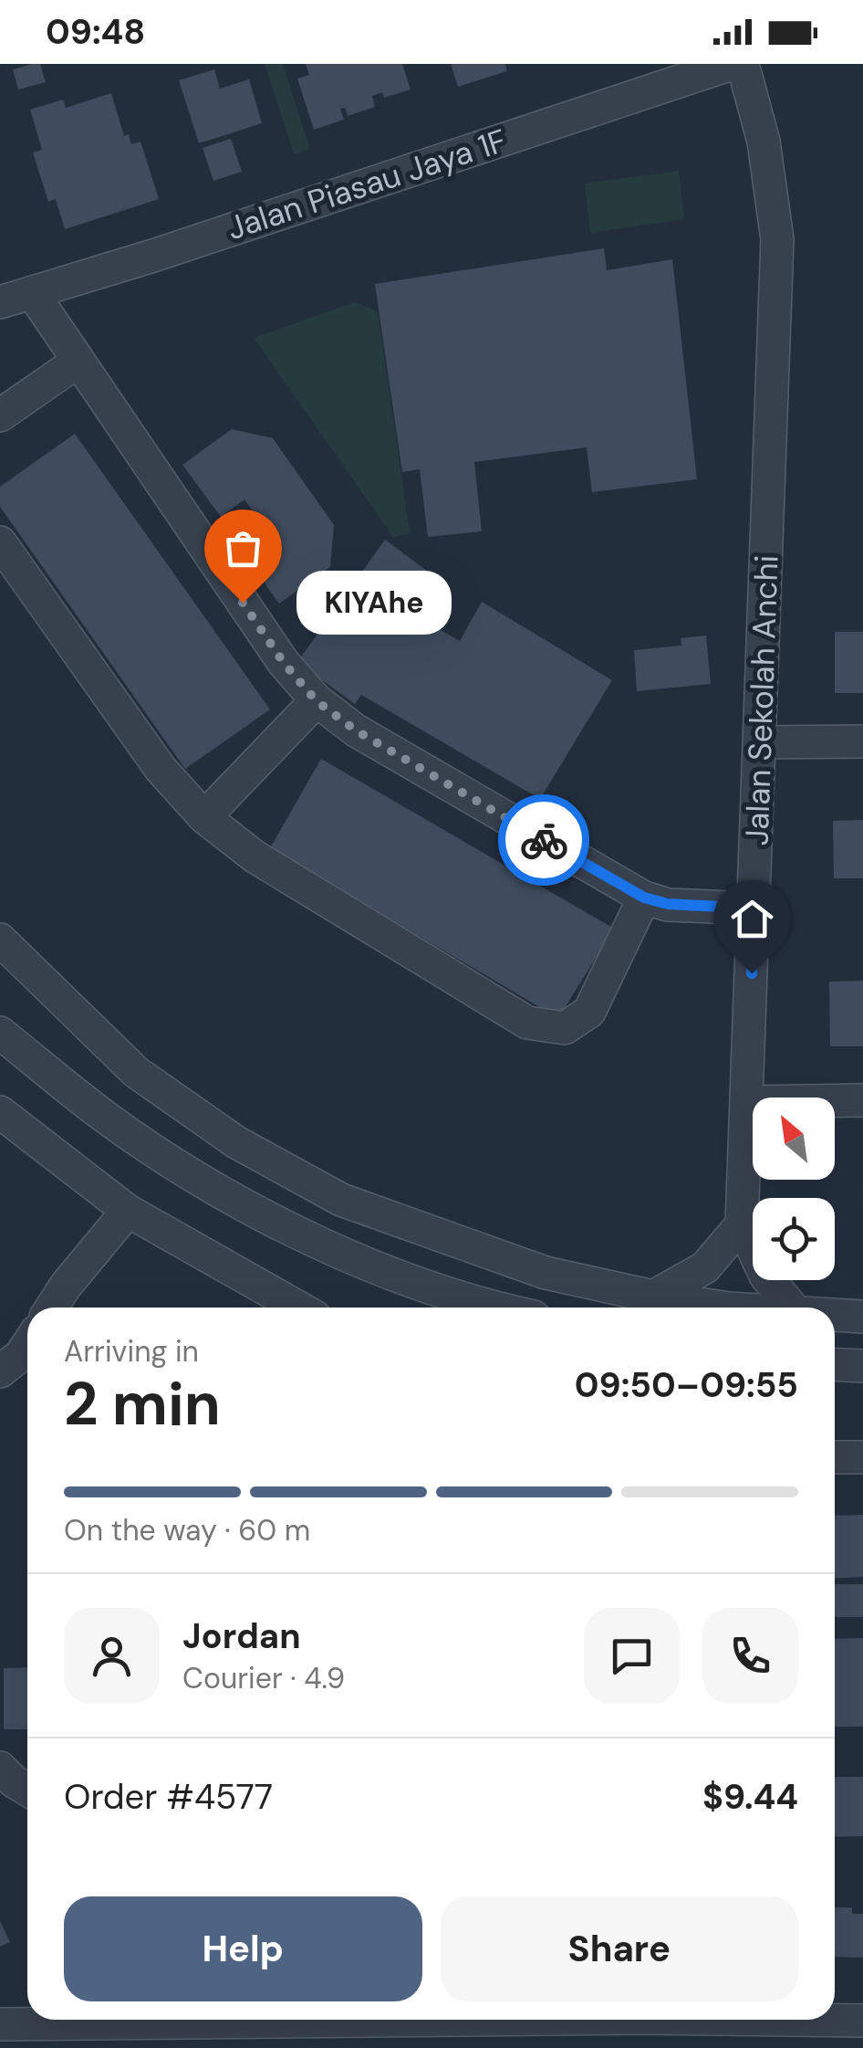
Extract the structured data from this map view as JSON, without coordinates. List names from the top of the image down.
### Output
{
  "streets": {
    "street": ["Jalan Piasau Jaya 1F", "Jalan Sekolah Anchi"]
  },
  "places": ["KIYAhe"],
  "north": "top left",
  "page": {
    "status": "09:48",
    "bubble": "KIYAhe",
    "heading": ["2 min", "Arriving in", "09:50–09:55"],
    "panel": [
      "Jordan",
      "Courier · 4.9",
      "Order #4577",
      "$9.44"
    ],
    "bar": "On the way · 60 m",
    "buttons": ["Help", "Share"]
  }
}
